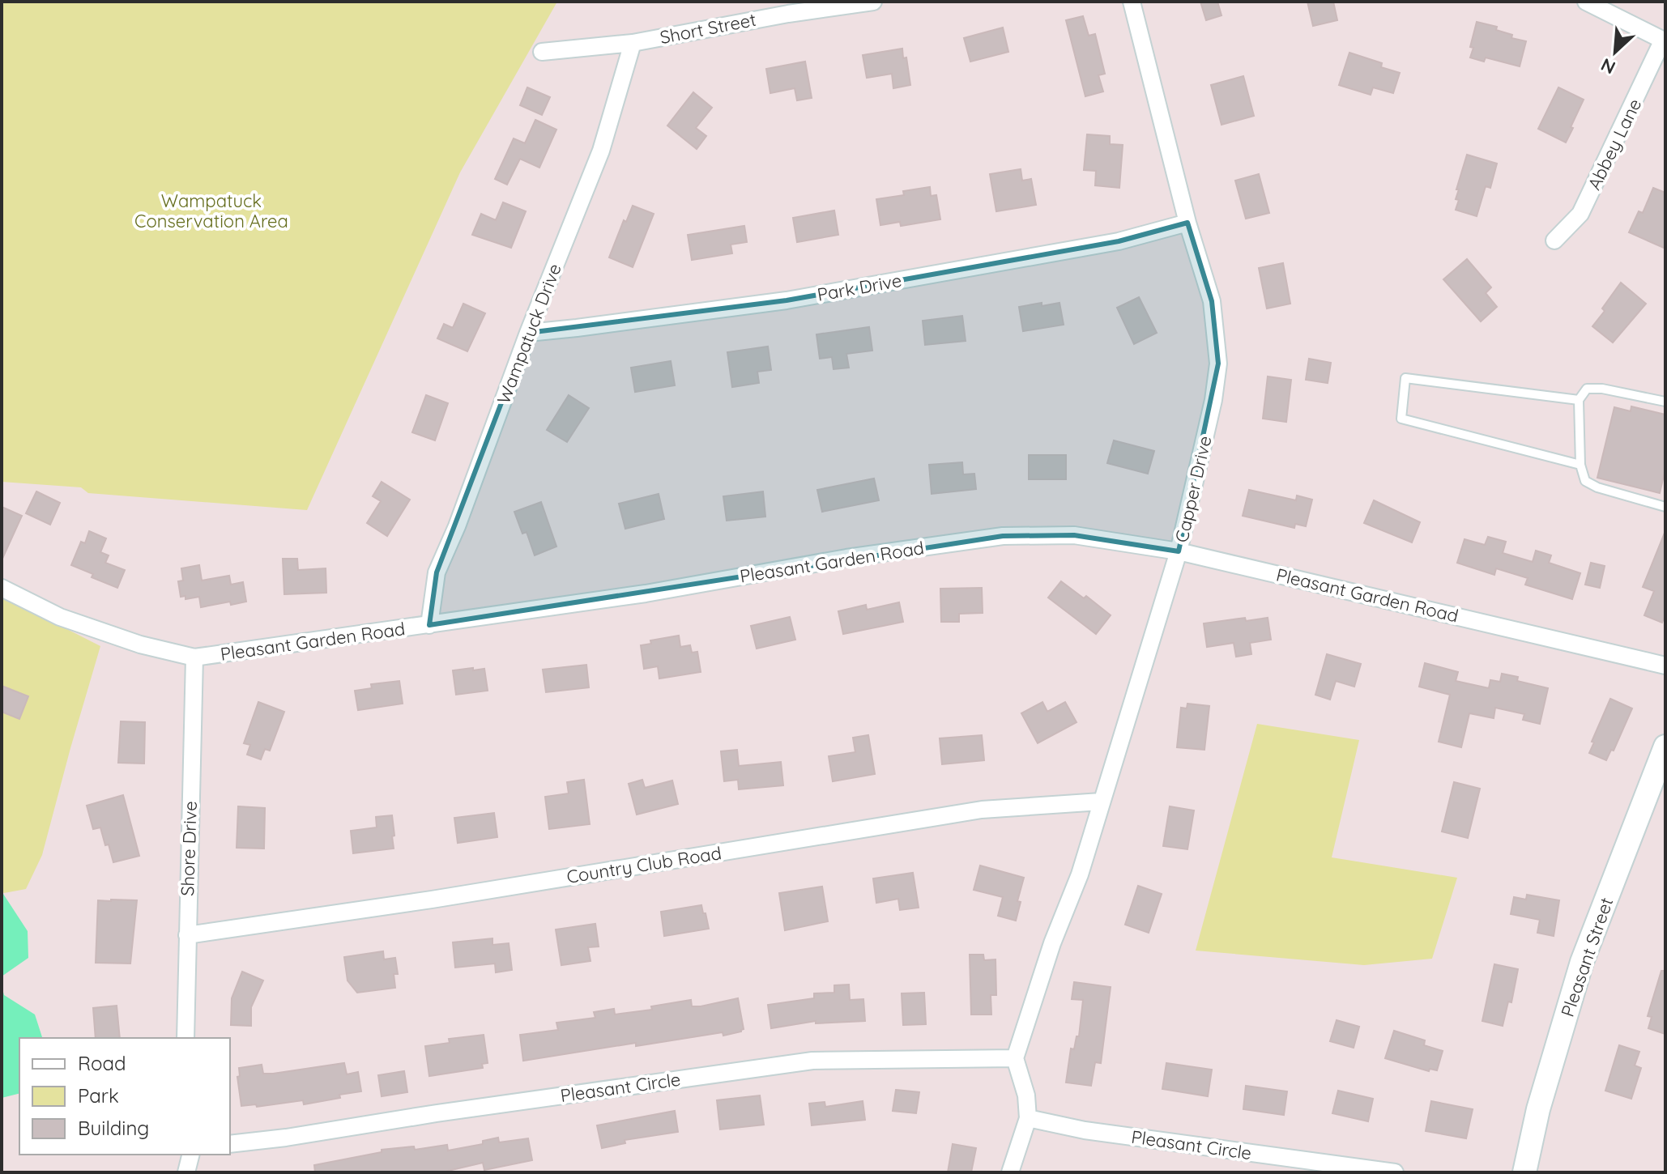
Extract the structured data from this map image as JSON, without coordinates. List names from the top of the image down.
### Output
{
  "streets": {
    "main road": ["Pleasant Street"],
    "street": [
      "Short Street",
      "Abbey Lane",
      "Park Drive",
      "Wampatuck Drive",
      "Capper Drive",
      "Pleasant Garden Road",
      "Shore Drive",
      "Country Club Road",
      "Pleasant Circle"
    ]
  },
  "crossings": [
    ["Short Street", "Wampatuck Drive"],
    ["Park Drive", "Wampatuck Drive"],
    ["Park Drive", "Capper Drive"],
    ["Wampatuck Drive", "Pleasant Garden Road"],
    ["Capper Drive", "Pleasant Garden Road"],
    ["Capper Drive", "Country Club Road"],
    ["Capper Drive", "Pleasant Circle"],
    ["Pleasant Garden Road", "Shore Drive"],
    ["Shore Drive", "Country Club Road"]
  ],
  "parks": ["Wampatuck Conservation Area"],
  "legend": ["Road", "Park", "Building"],
  "north": "bottom left"
}
